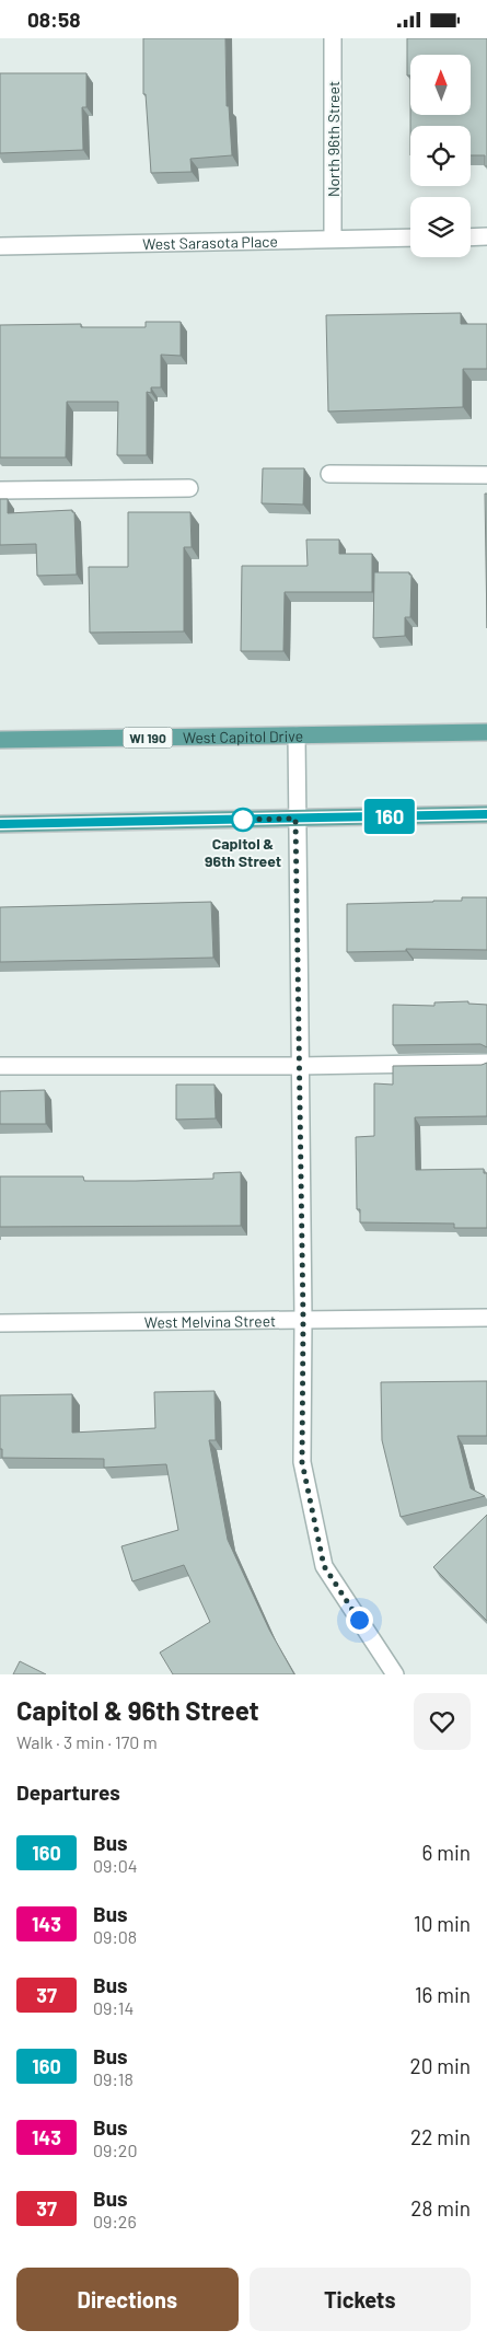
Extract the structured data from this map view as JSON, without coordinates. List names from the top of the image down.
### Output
{
  "streets": {
    "main road": ["West Capitol Drive", "WI 190"],
    "street": ["North 96th Street", "West Sarasota Place", "West Melvina Street"]
  },
  "crossings": [
    ["North 96th Street", "West Sarasota Place"]
  ],
  "places": ["Capitol & 96th Street"],
  "lines": ["bus line 160"],
  "north": "top",
  "page": {
    "status": "08:58",
    "on_map": "160",
    "heading": [
      ["Capitol & 96th Street", "Walk · 3 min · 170 m"],
      "Departures"
    ],
    "list": [
      {
        "mark": "160",
        "name": "Bus",
        "note": "09:04",
        "value": "6 min"
      },
      {
        "mark": "143",
        "name": "Bus",
        "note": "09:08",
        "value": "10 min"
      },
      {
        "mark": "37",
        "name": "Bus",
        "note": "09:14",
        "value": "16 min"
      },
      {
        "mark": "160",
        "name": "Bus",
        "note": "09:18",
        "value": "20 min"
      },
      {
        "mark": "143",
        "name": "Bus",
        "note": "09:20",
        "value": "22 min"
      },
      {
        "mark": "37",
        "name": "Bus",
        "note": "09:26",
        "value": "28 min"
      }
    ],
    "buttons": ["Directions", "Tickets"]
  }
}
